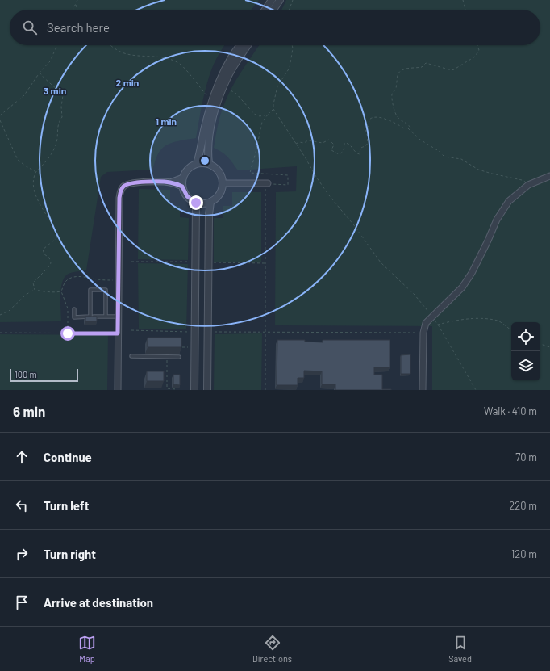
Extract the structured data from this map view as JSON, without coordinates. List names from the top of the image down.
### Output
{
  "scale_bar": "100 m",
  "page": {
    "search": "Search here",
    "scale": "100 m",
    "heading": ["6 min", "Walk · 410 m"],
    "list": [
      ["Continue", "70 m"],
      ["Turn left", "220 m"],
      ["Turn right", "120 m"],
      "Arrive at destination"
    ],
    "nav": ["Map", "Directions", "Saved"]
  },
  "rings": ["2 min", "3 min", "1 min"]
}
